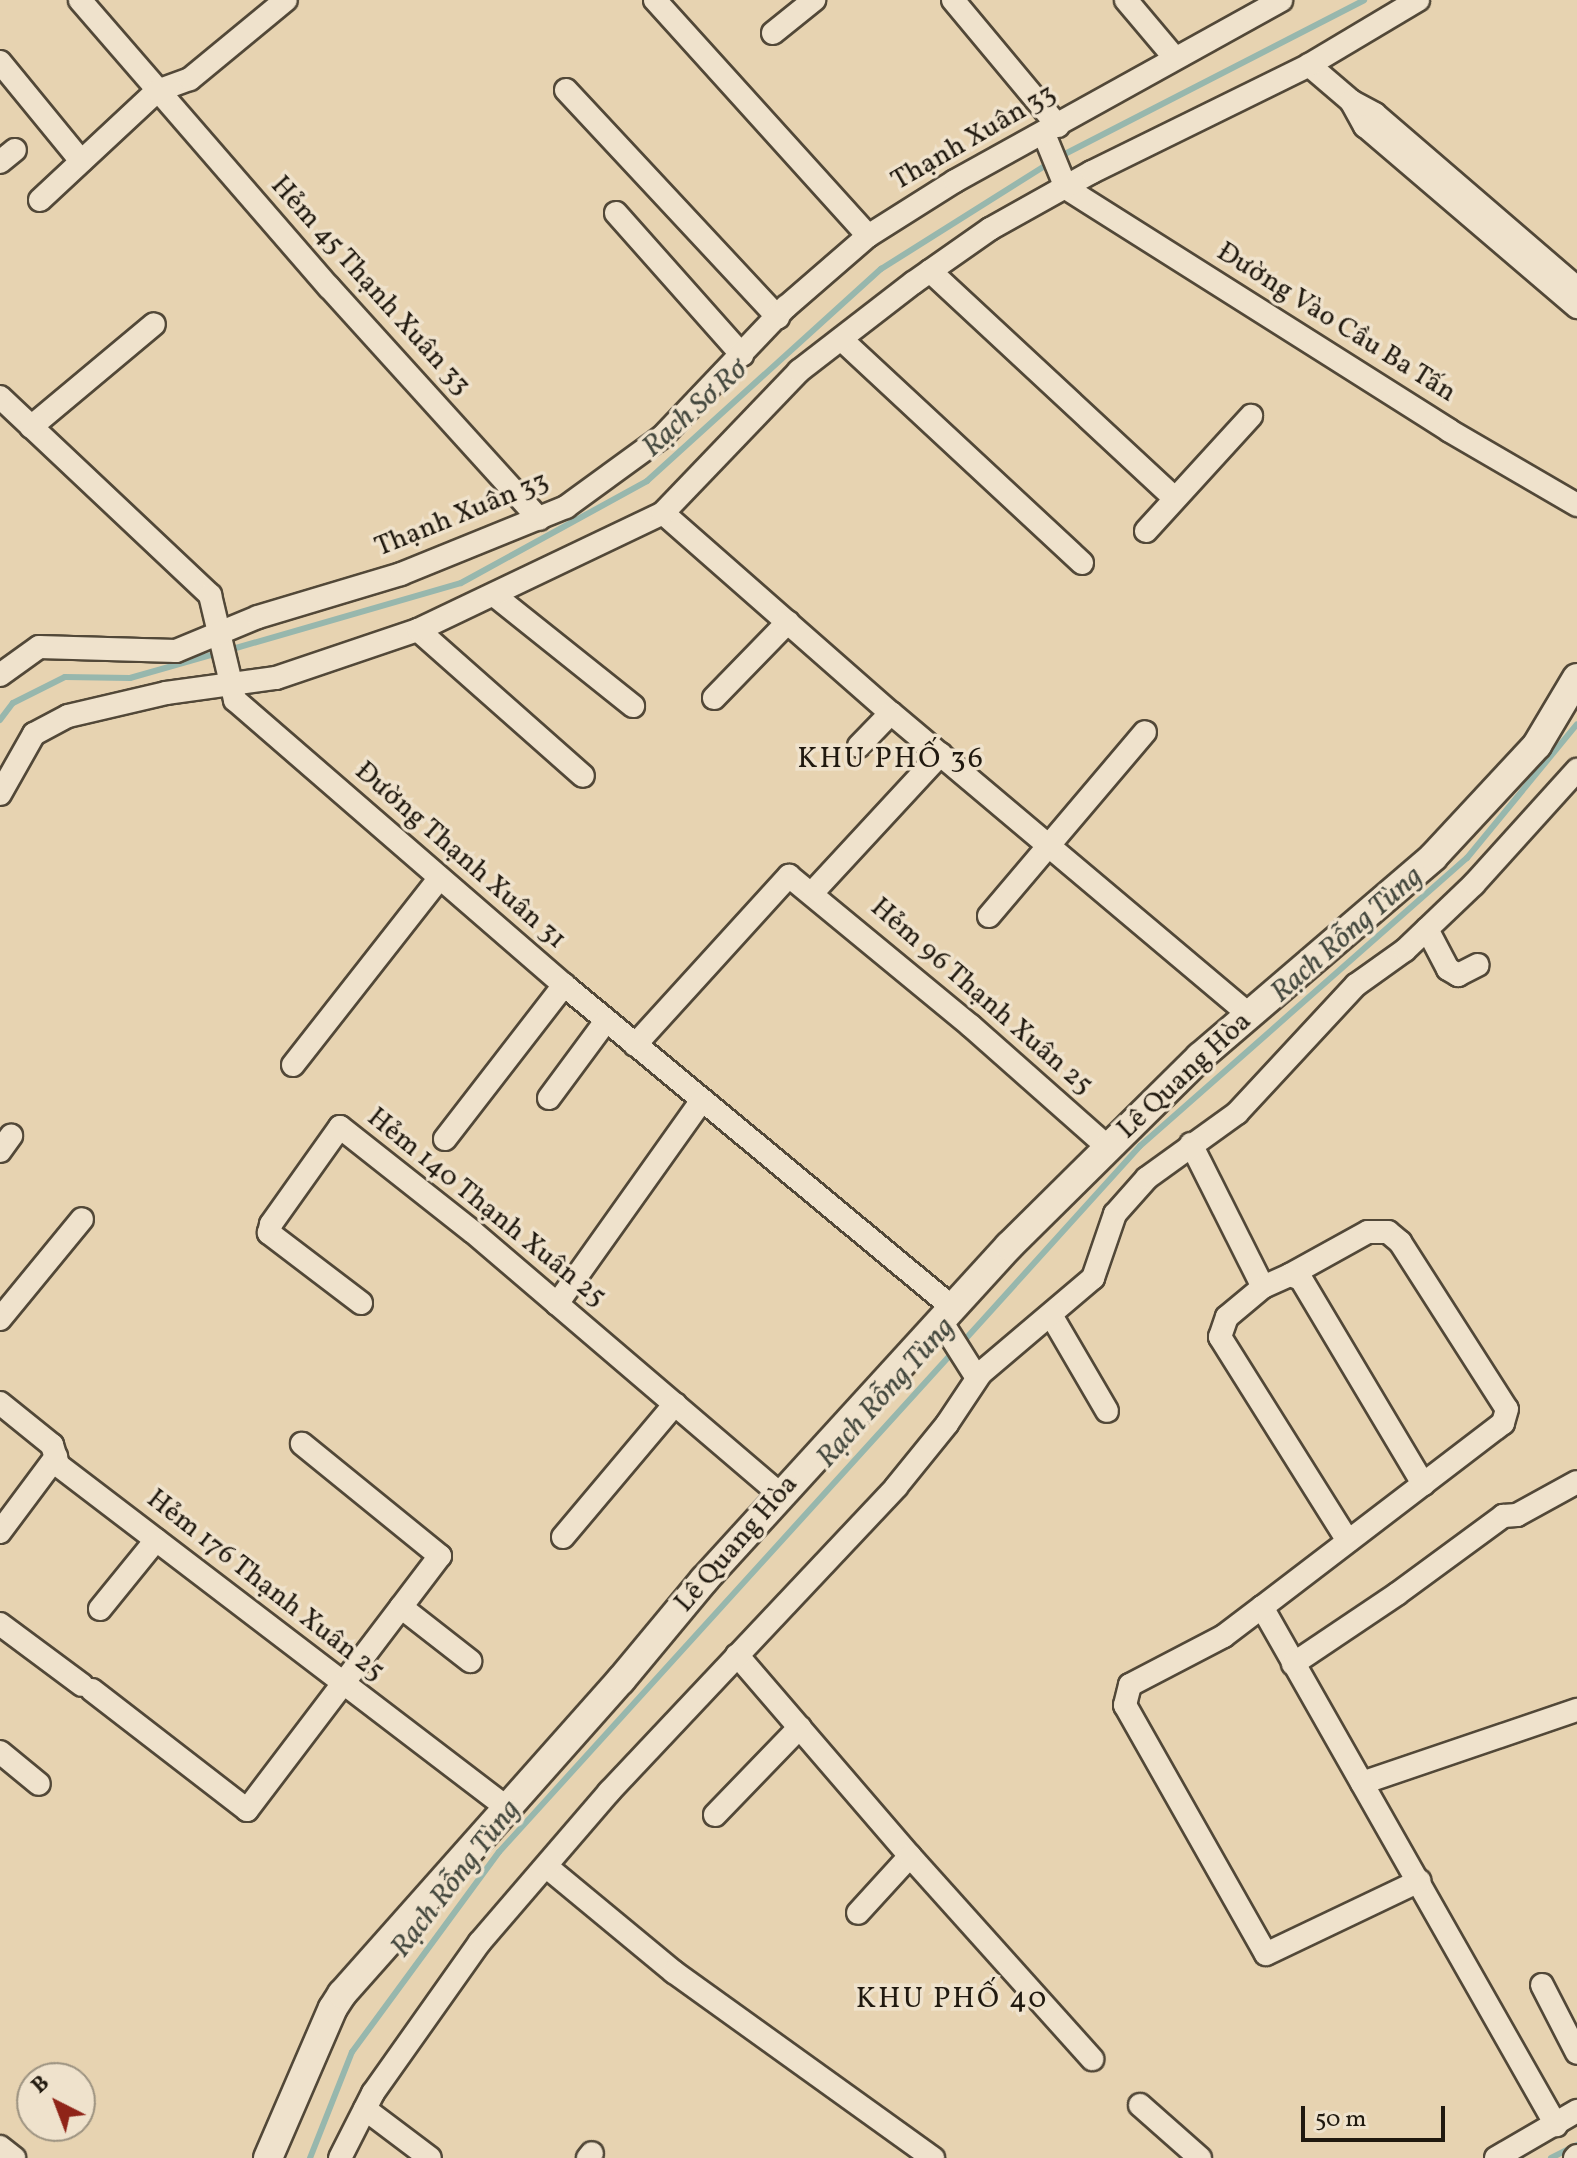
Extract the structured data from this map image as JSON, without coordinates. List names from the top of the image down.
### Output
{
  "streets": {
    "street": [
      "Thạnh Xuân 33",
      "Hẻm 45 Thạnh Xuân 33",
      "Đường Vào Cầu Ba Tấn",
      "Đường Thạnh Xuân 31",
      "Hẻm 96 Thạnh Xuân 25",
      "Lê Quang Hòa",
      "Hẻm 140 Thạnh Xuân 25",
      "Hẻm 176 Thạnh Xuân 25"
    ]
  },
  "crossings": [
    ["Thạnh Xuân 33", "Hẻm 45 Thạnh Xuân 33"],
    ["Thạnh Xuân 33", "Đường Thạnh Xuân 31"],
    ["Đường Thạnh Xuân 31", "Lê Quang Hòa"],
    ["Hẻm 96 Thạnh Xuân 25", "Lê Quang Hòa"],
    ["Lê Quang Hòa", "Hẻm 140 Thạnh Xuân 25"],
    ["Lê Quang Hòa", "Hẻm 176 Thạnh Xuân 25"]
  ],
  "districts": ["KHU PHỐ 36", "KHU PHỐ 40"],
  "water": ["Rạch Sơ Rơ", "Rạch Rỗng Tùng"],
  "scale_bar": "50 m",
  "north": "top left"
}
